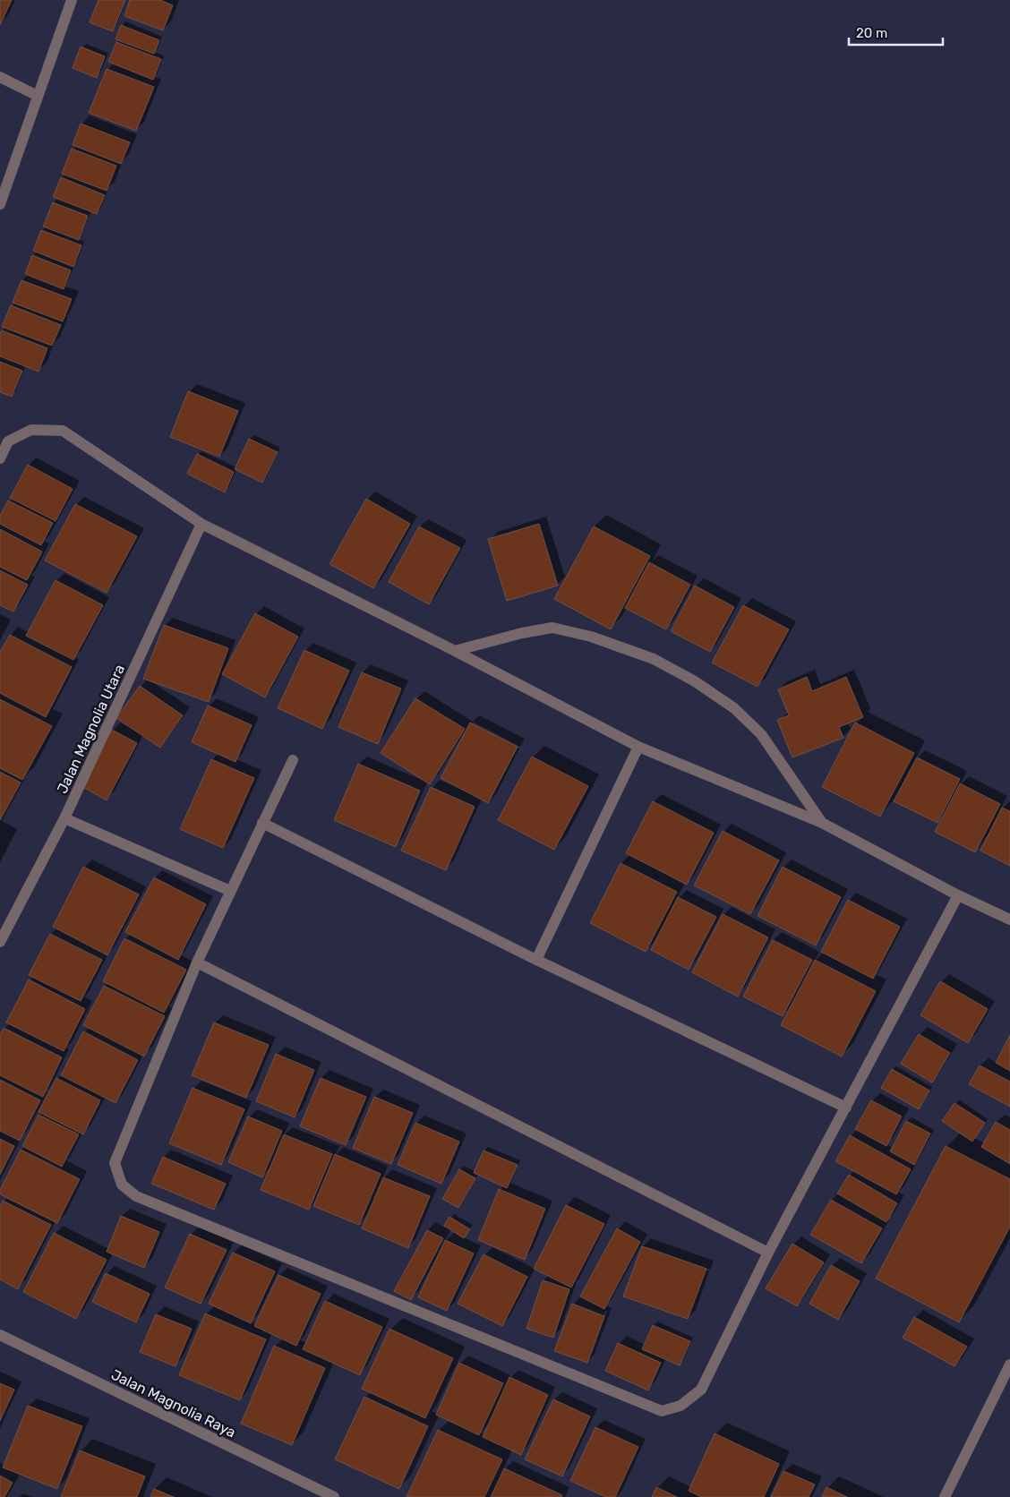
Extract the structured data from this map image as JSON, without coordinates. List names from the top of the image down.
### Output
{
  "streets": {
    "street": ["Jalan Magnolia Utara", "Jalan Magnolia Raya"]
  },
  "scale_bar": "20 m"
}
